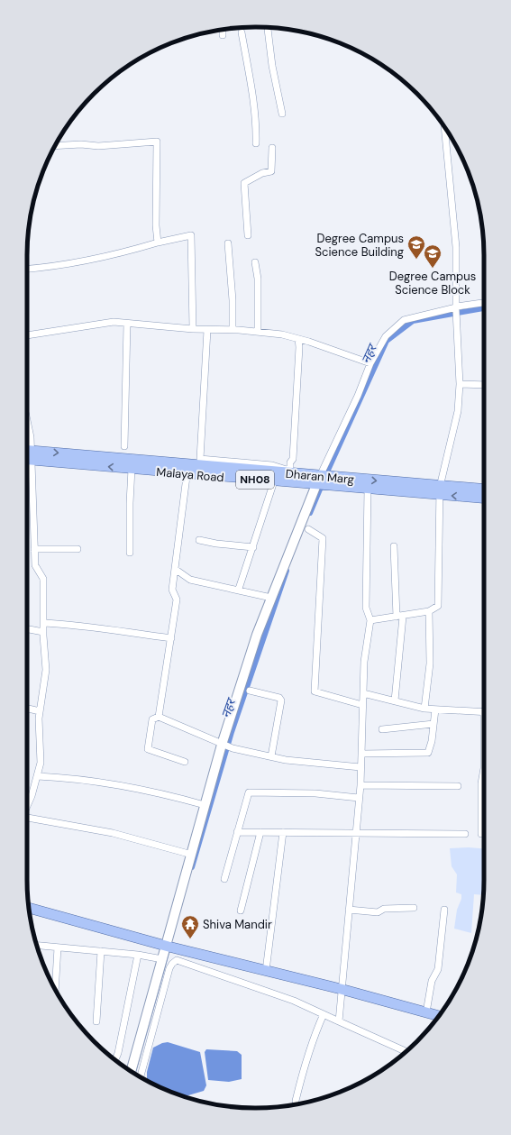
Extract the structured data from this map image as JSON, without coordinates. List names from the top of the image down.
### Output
{
  "streets": {
    "main road": ["Malaya Road", "Dharan Marg", "NH08"]
  },
  "crossings": [
    ["Malaya Road", "Dharan Marg"]
  ],
  "one_way": ["Dharan Marg"],
  "water": ["नहर"],
  "places": {
    "school or university": ["Degree Campus Science Building", "Degree Campus Science Block"],
    "temple": ["Shiva Mandir"]
  }
}
